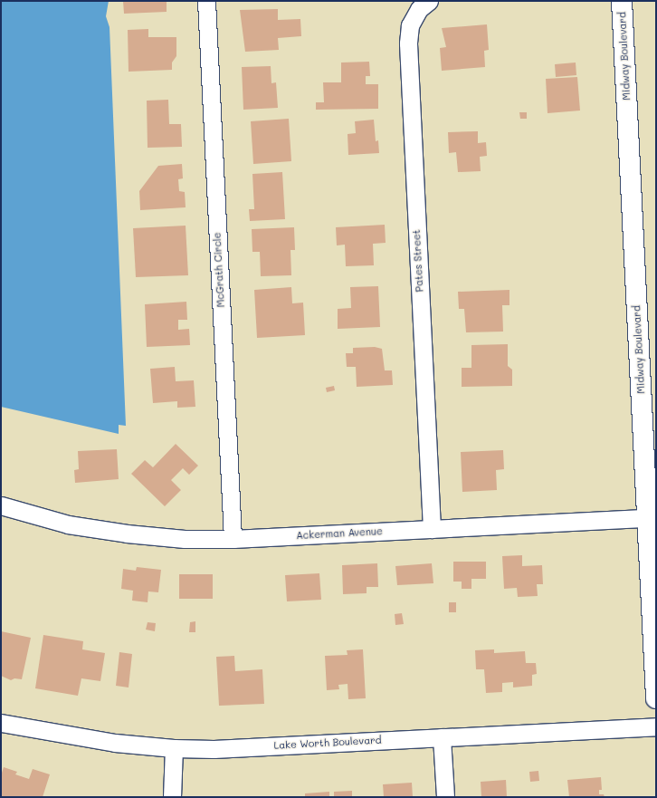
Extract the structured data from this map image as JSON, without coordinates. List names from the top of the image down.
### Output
{
  "streets": {
    "street": [
      "Midway Boulevard",
      "Pates Street",
      "McGrath Circle",
      "Ackerman Avenue",
      "Lake Worth Boulevard"
    ]
  },
  "crossings": [
    ["Midway Boulevard", "Ackerman Avenue"],
    ["Pates Street", "Ackerman Avenue"],
    ["McGrath Circle", "Ackerman Avenue"]
  ]
}
